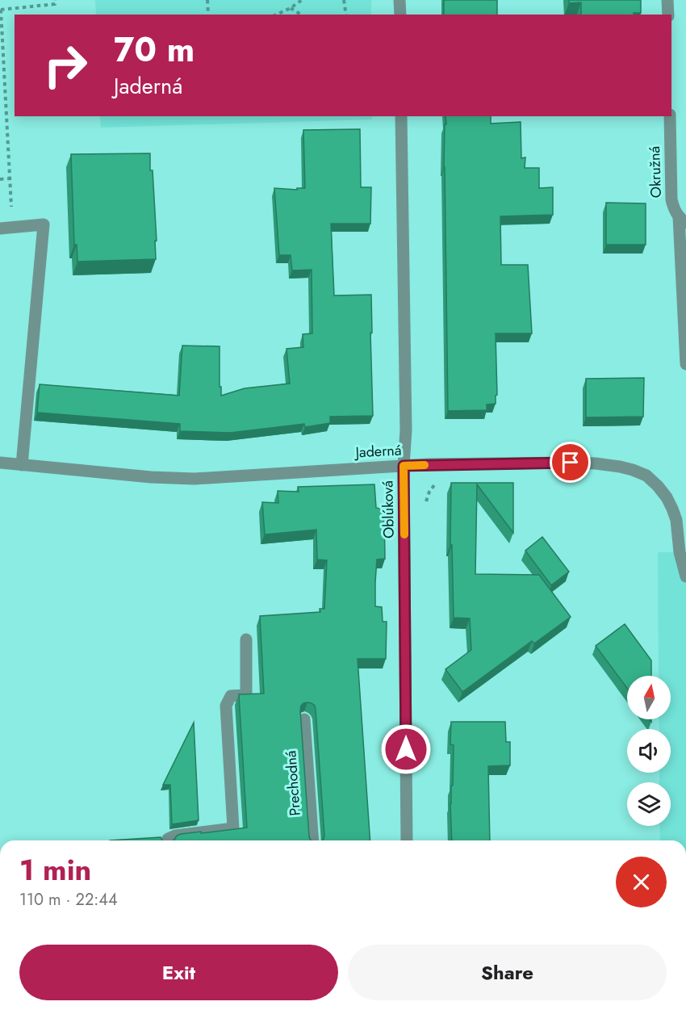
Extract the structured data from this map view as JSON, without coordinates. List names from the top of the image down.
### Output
{
  "streets": {
    "street": [
      "Okružná",
      "Jaderná",
      "Oblúková",
      "Prechodná"
    ]
  },
  "crossings": [
    ["Jaderná", "Oblúková"]
  ],
  "north": "top",
  "page": {
    "turn": ["70 m", "Jaderná"],
    "heading": ["1 min", "110 m · 22:44"],
    "buttons": ["Exit", "Share"]
  }
}
